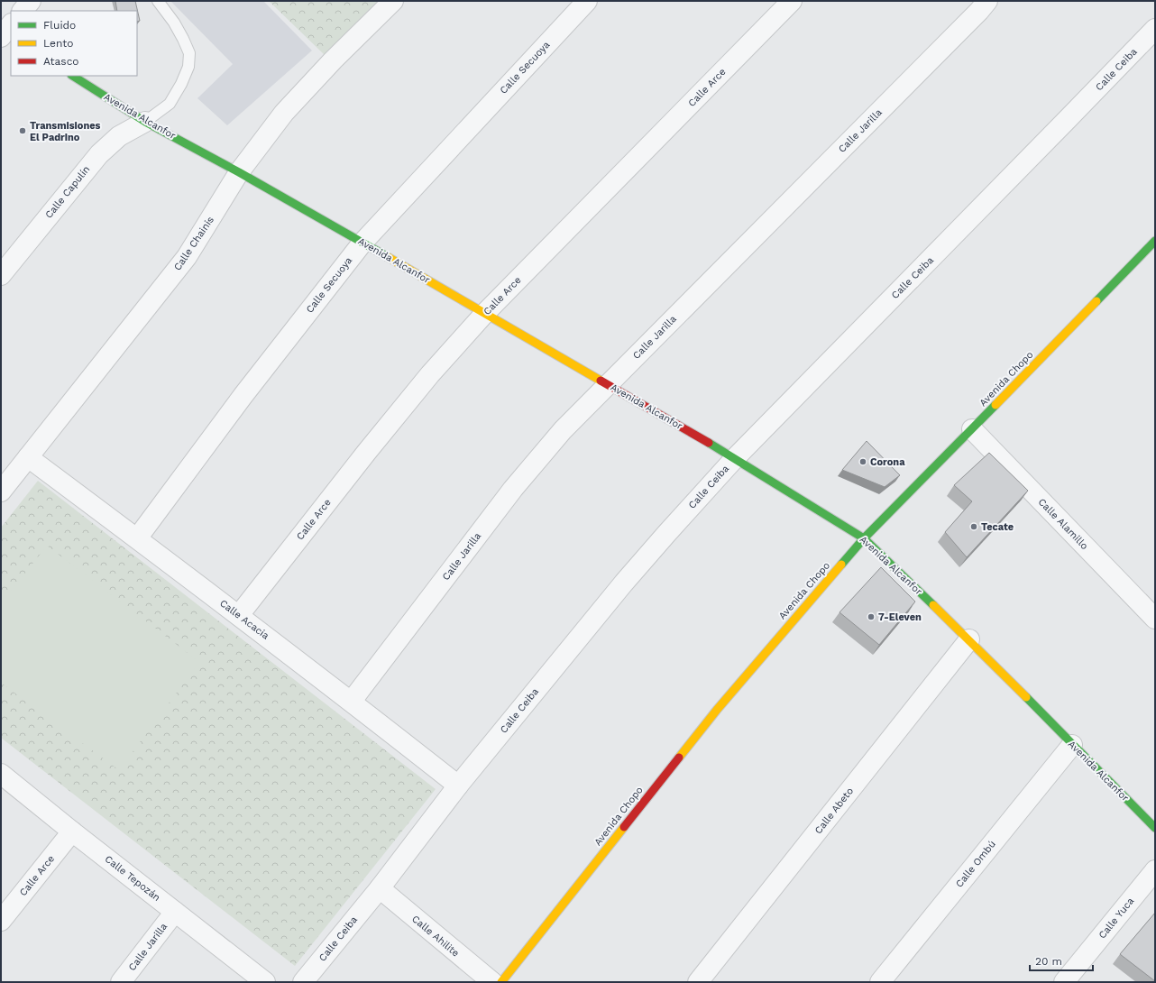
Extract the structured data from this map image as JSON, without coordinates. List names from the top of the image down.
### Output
{
  "streets": {
    "street": [
      "Calle Secuoya",
      "Calle Ceiba",
      "Calle Arce",
      "Avenida Alcanfor",
      "Calle Jarilla",
      "Calle Capulín",
      "Calle Chainis",
      "Avenida Chopo",
      "Calle Alamillo",
      "Calle Acacia",
      "Calle Abeto",
      "Calle Ombú",
      "Calle Tepozán",
      "Calle Yuca",
      "Calle Ahilite"
    ]
  },
  "crossings": [
    ["Calle Secuoya", "Avenida Alcanfor"],
    ["Calle Secuoya", "Calle Acacia"],
    ["Calle Ceiba", "Avenida Alcanfor"],
    ["Calle Ceiba", "Calle Acacia"],
    ["Calle Ceiba", "Calle Ahilite"],
    ["Calle Arce", "Avenida Alcanfor"],
    ["Calle Arce", "Calle Acacia"],
    ["Calle Arce", "Calle Tepozán"],
    ["Avenida Alcanfor", "Calle Jarilla"],
    ["Avenida Alcanfor", "Calle Capulín"],
    ["Avenida Alcanfor", "Calle Chainis"],
    ["Avenida Alcanfor", "Avenida Chopo"],
    ["Avenida Alcanfor", "Calle Abeto"],
    ["Avenida Alcanfor", "Calle Ombú"],
    ["Calle Jarilla", "Calle Acacia"],
    ["Calle Jarilla", "Calle Tepozán"],
    ["Calle Chainis", "Calle Acacia"],
    ["Avenida Chopo", "Calle Alamillo"]
  ],
  "places": [
    "Transmisiones El Padrino",
    "Corona",
    "Tecate",
    "7-Eleven"
  ],
  "legend": ["Fluido", "Lento", "Atasco"],
  "scale_bar": "20 m"
}
